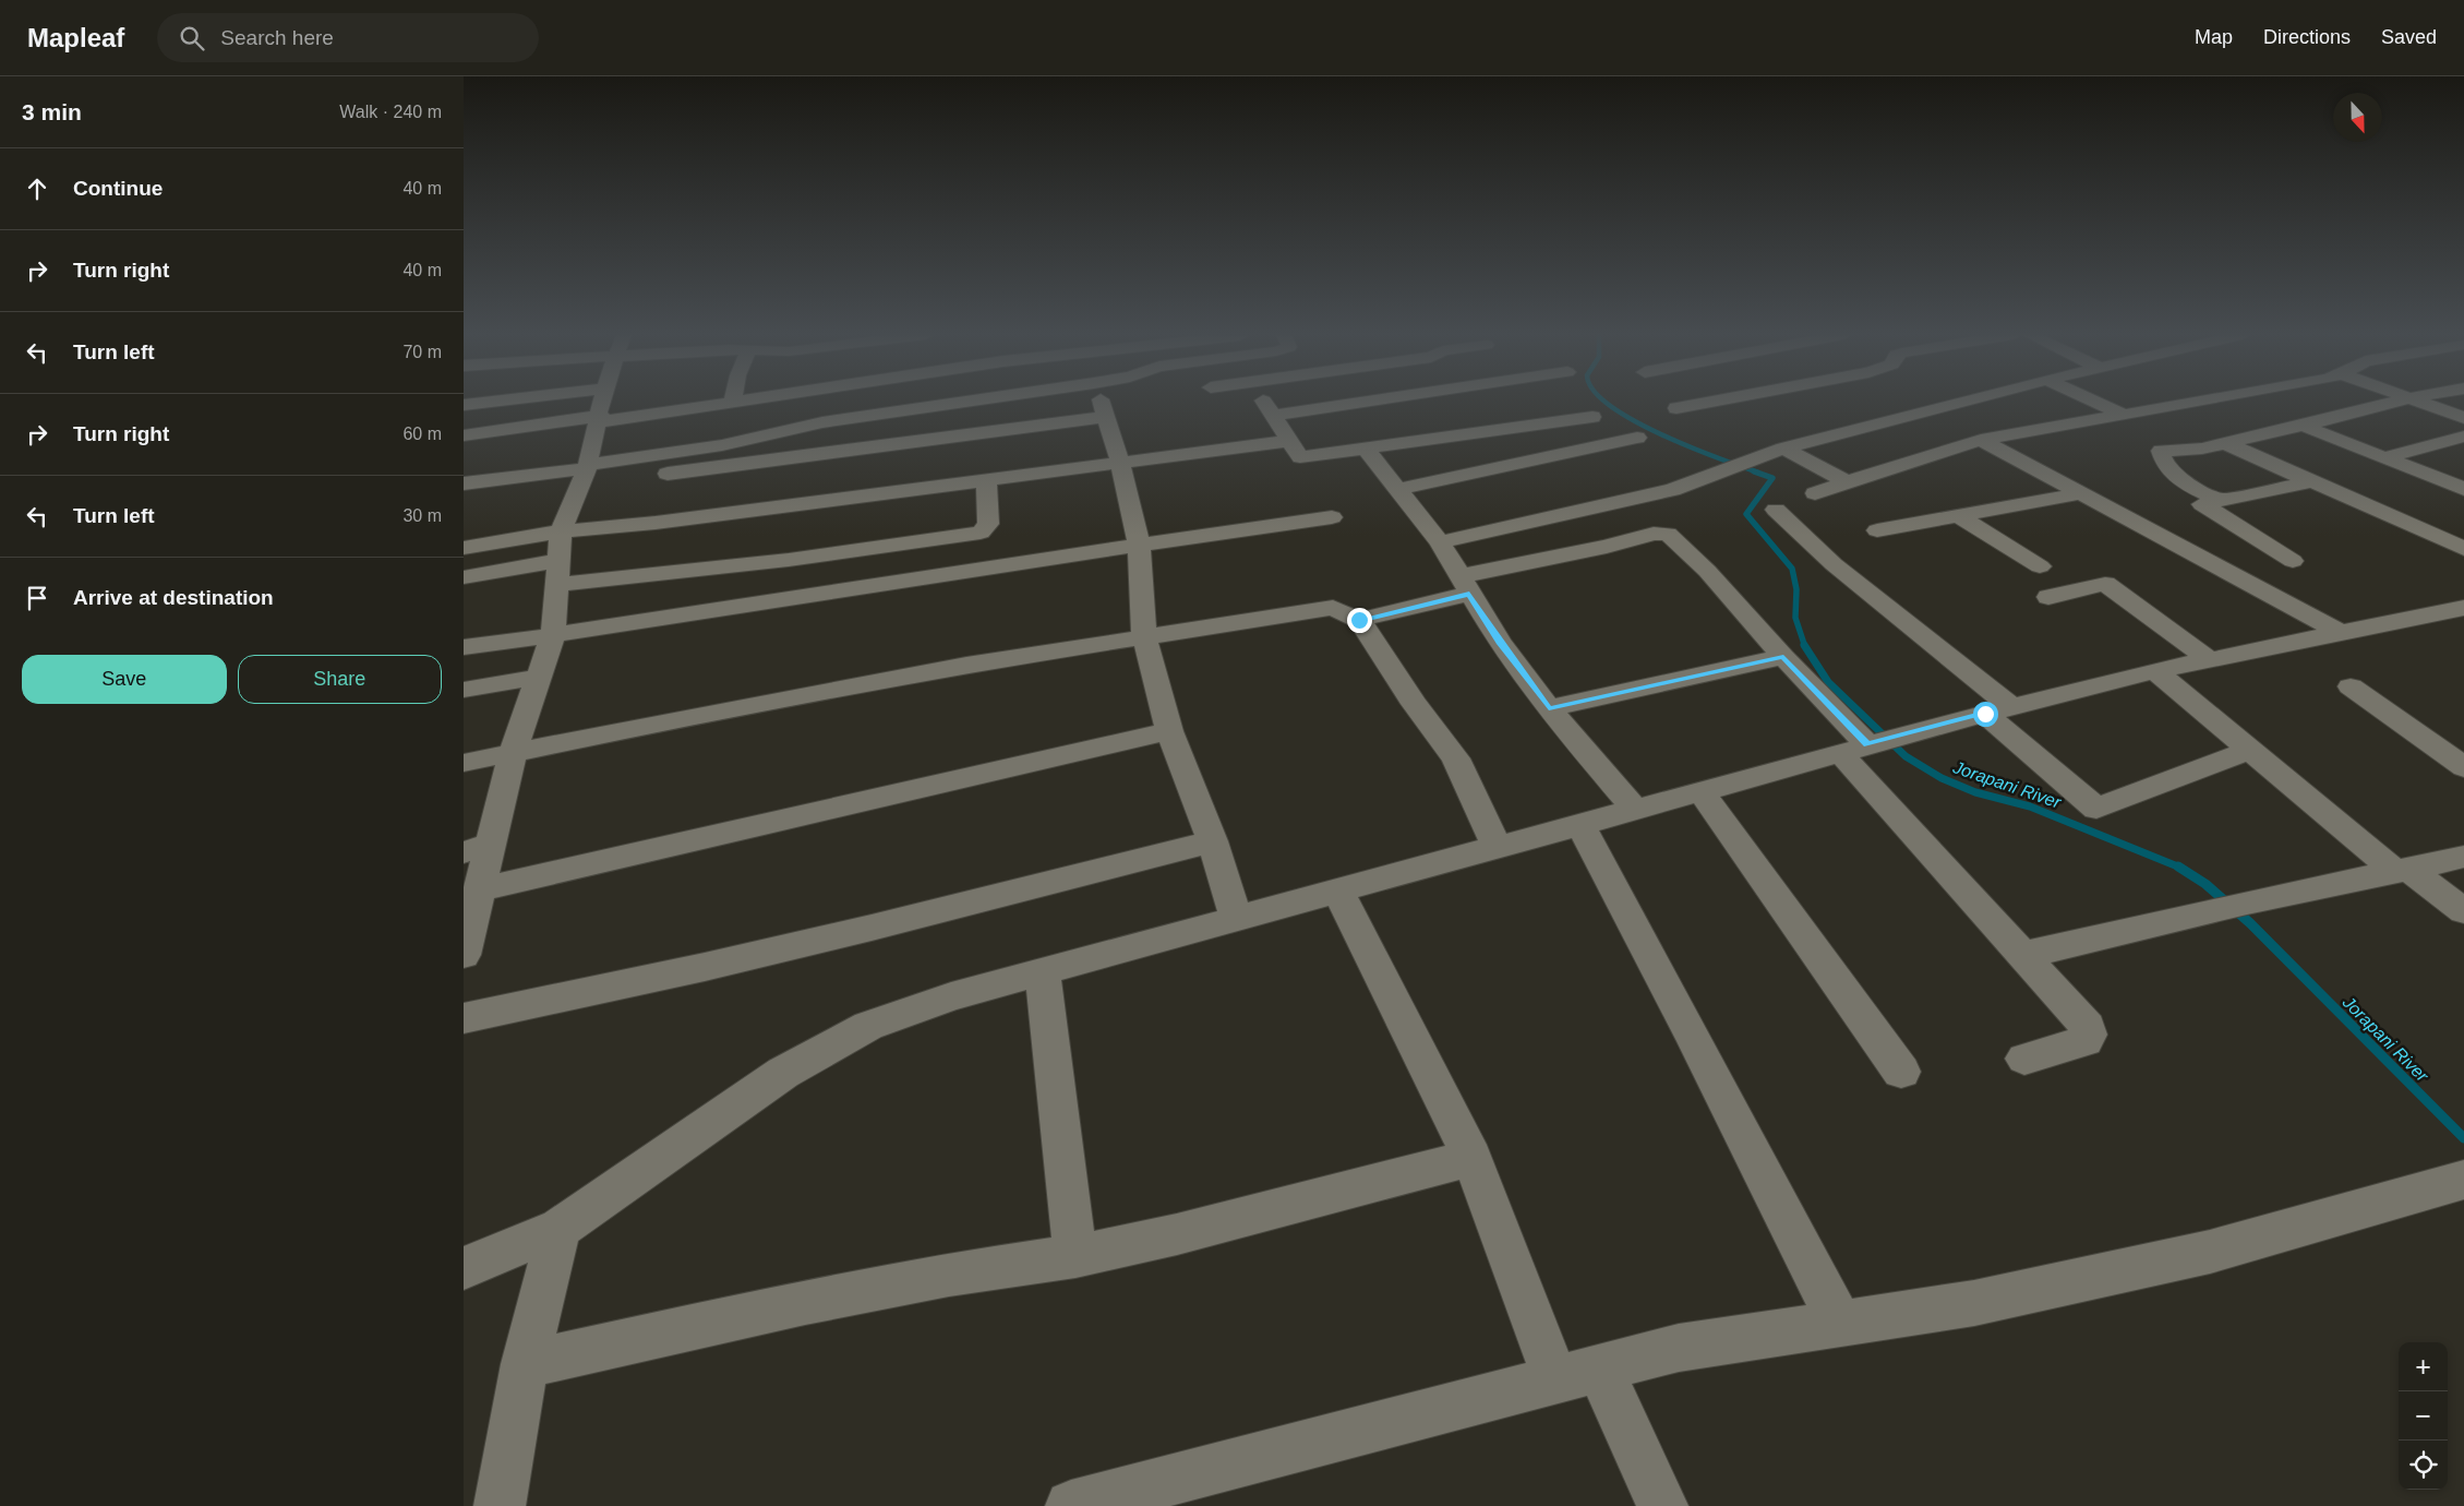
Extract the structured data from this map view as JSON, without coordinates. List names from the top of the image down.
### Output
{
  "water": ["Jorapani River"],
  "north": "bottom",
  "page": {
    "header": "Mapleaf",
    "search": "Search here",
    "nav": ["Map", "Directions", "Saved"],
    "heading": ["3 min", "Walk · 240 m"],
    "list": [
      ["Continue", "40 m"],
      ["Turn right", "40 m"],
      ["Turn left", "70 m"],
      ["Turn right", "60 m"],
      ["Turn left", "30 m"],
      "Arrive at destination"
    ],
    "buttons": ["Save", "Share"],
    "map_buttons": ["+", "−"]
  }
}
